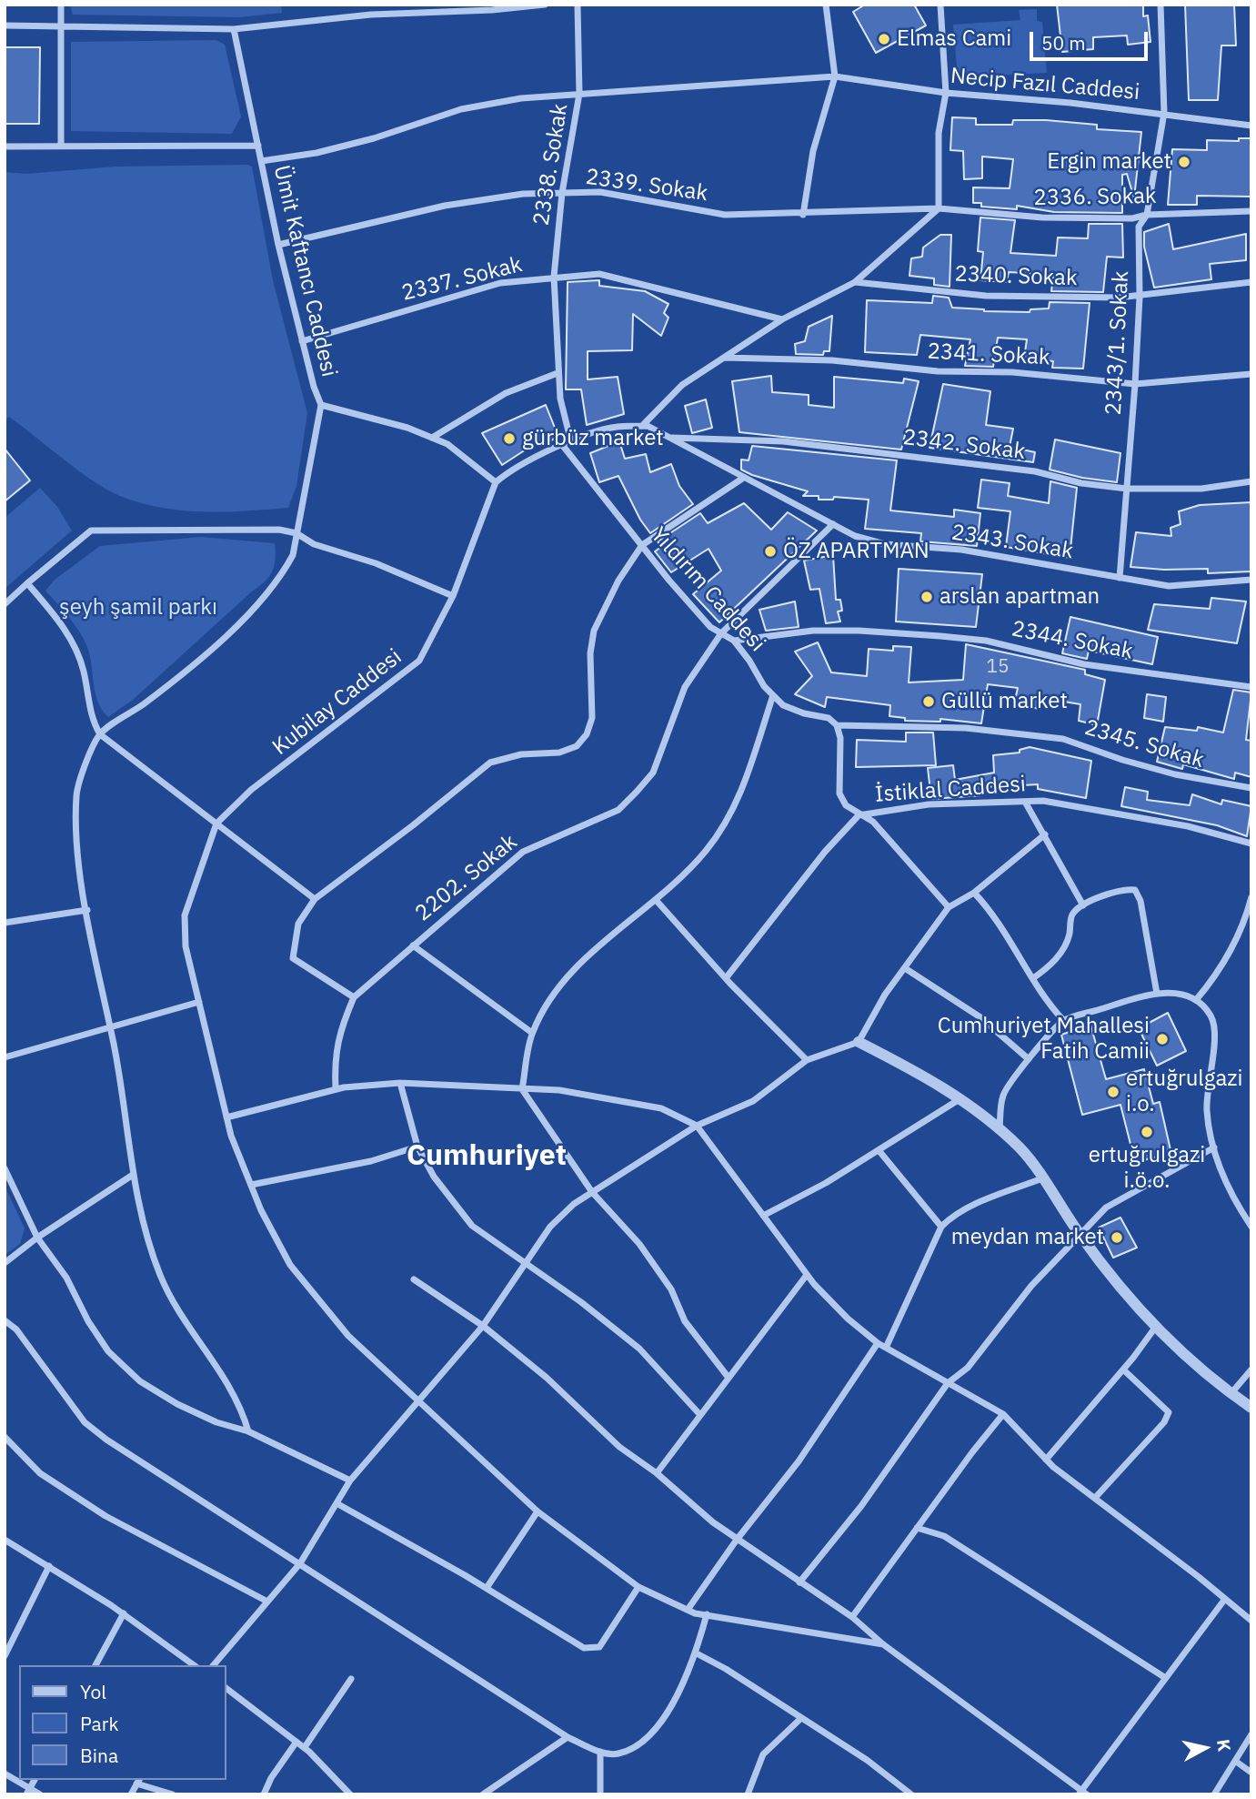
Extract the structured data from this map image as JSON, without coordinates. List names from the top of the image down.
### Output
{
  "streets": {
    "street": [
      "Necip Fazıl Caddesi",
      "2338. Sokak",
      "2339. Sokak",
      "2336. Sokak",
      "Ümit Kaftancı Caddesi",
      "2340. Sokak",
      "2337. Sokak",
      "2343/1. Sokak",
      "2341. Sokak",
      "2342. Sokak",
      "2343. Sokak",
      "Yıldırım Caddesi",
      "2344. Sokak",
      "Kubilay Caddesi",
      "2345. Sokak",
      "İstiklal Caddesi",
      "2202. Sokak"
    ]
  },
  "crossings": [
    ["Necip Fazıl Caddesi", "2338. Sokak"],
    ["Necip Fazıl Caddesi", "Ümit Kaftancı Caddesi"],
    ["Necip Fazıl Caddesi", "2343/1. Sokak"],
    ["2338. Sokak", "2339. Sokak"],
    ["2338. Sokak", "2337. Sokak"],
    ["2339. Sokak", "2336. Sokak"],
    ["2339. Sokak", "Ümit Kaftancı Caddesi"],
    ["2336. Sokak", "2343/1. Sokak"],
    ["Ümit Kaftancı Caddesi", "2337. Sokak"],
    ["Ümit Kaftancı Caddesi", "Kubilay Caddesi"],
    ["2340. Sokak", "2343/1. Sokak"],
    ["2343/1. Sokak", "2341. Sokak"],
    ["2343/1. Sokak", "2342. Sokak"],
    ["2343/1. Sokak", "2343. Sokak"],
    ["2342. Sokak", "2343. Sokak"],
    ["2343. Sokak", "2202. Sokak"],
    ["Yıldırım Caddesi", "2344. Sokak"],
    ["Yıldırım Caddesi", "2345. Sokak"],
    ["Yıldırım Caddesi", "2202. Sokak"]
  ],
  "districts": ["Cumhuriyet"],
  "parks": ["şeyh şamil parkı"],
  "places": [
    "Elmas Cami",
    "Ergin market",
    "gürbüz market",
    "ÖZ APARTMAN",
    "arslan apartman",
    "Güllü market",
    "Cumhuriyet Mahallesi Fatih Camii",
    "ertuğrulgazi i.o.",
    "ertuğrulgazi i.ö.o.",
    "meydan market"
  ],
  "house_numbers": ["15"],
  "legend": ["Yol", "Park", "Bina"],
  "scale_bar": "50 m",
  "north": "right"
}
